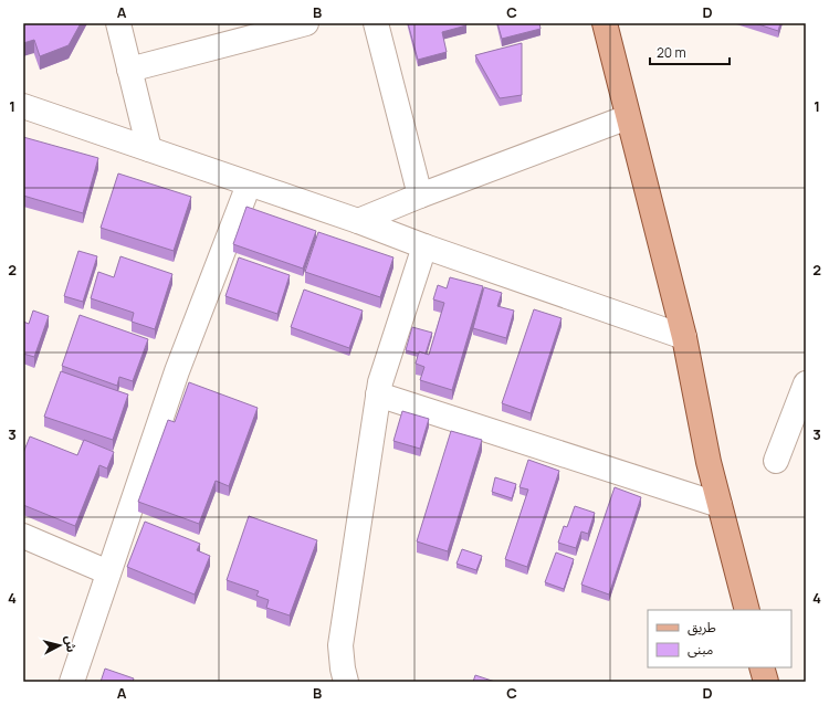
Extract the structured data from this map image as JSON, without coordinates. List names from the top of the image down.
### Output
{
  "legend": ["طريق", "مبنى"],
  "scale_bar": "20 m",
  "north": "right",
  "grid": {
    "columns": [
      "A",
      "B",
      "C",
      "D"
    ],
    "rows": [
      "1",
      "2",
      "3",
      "4"
    ]
  }
}
